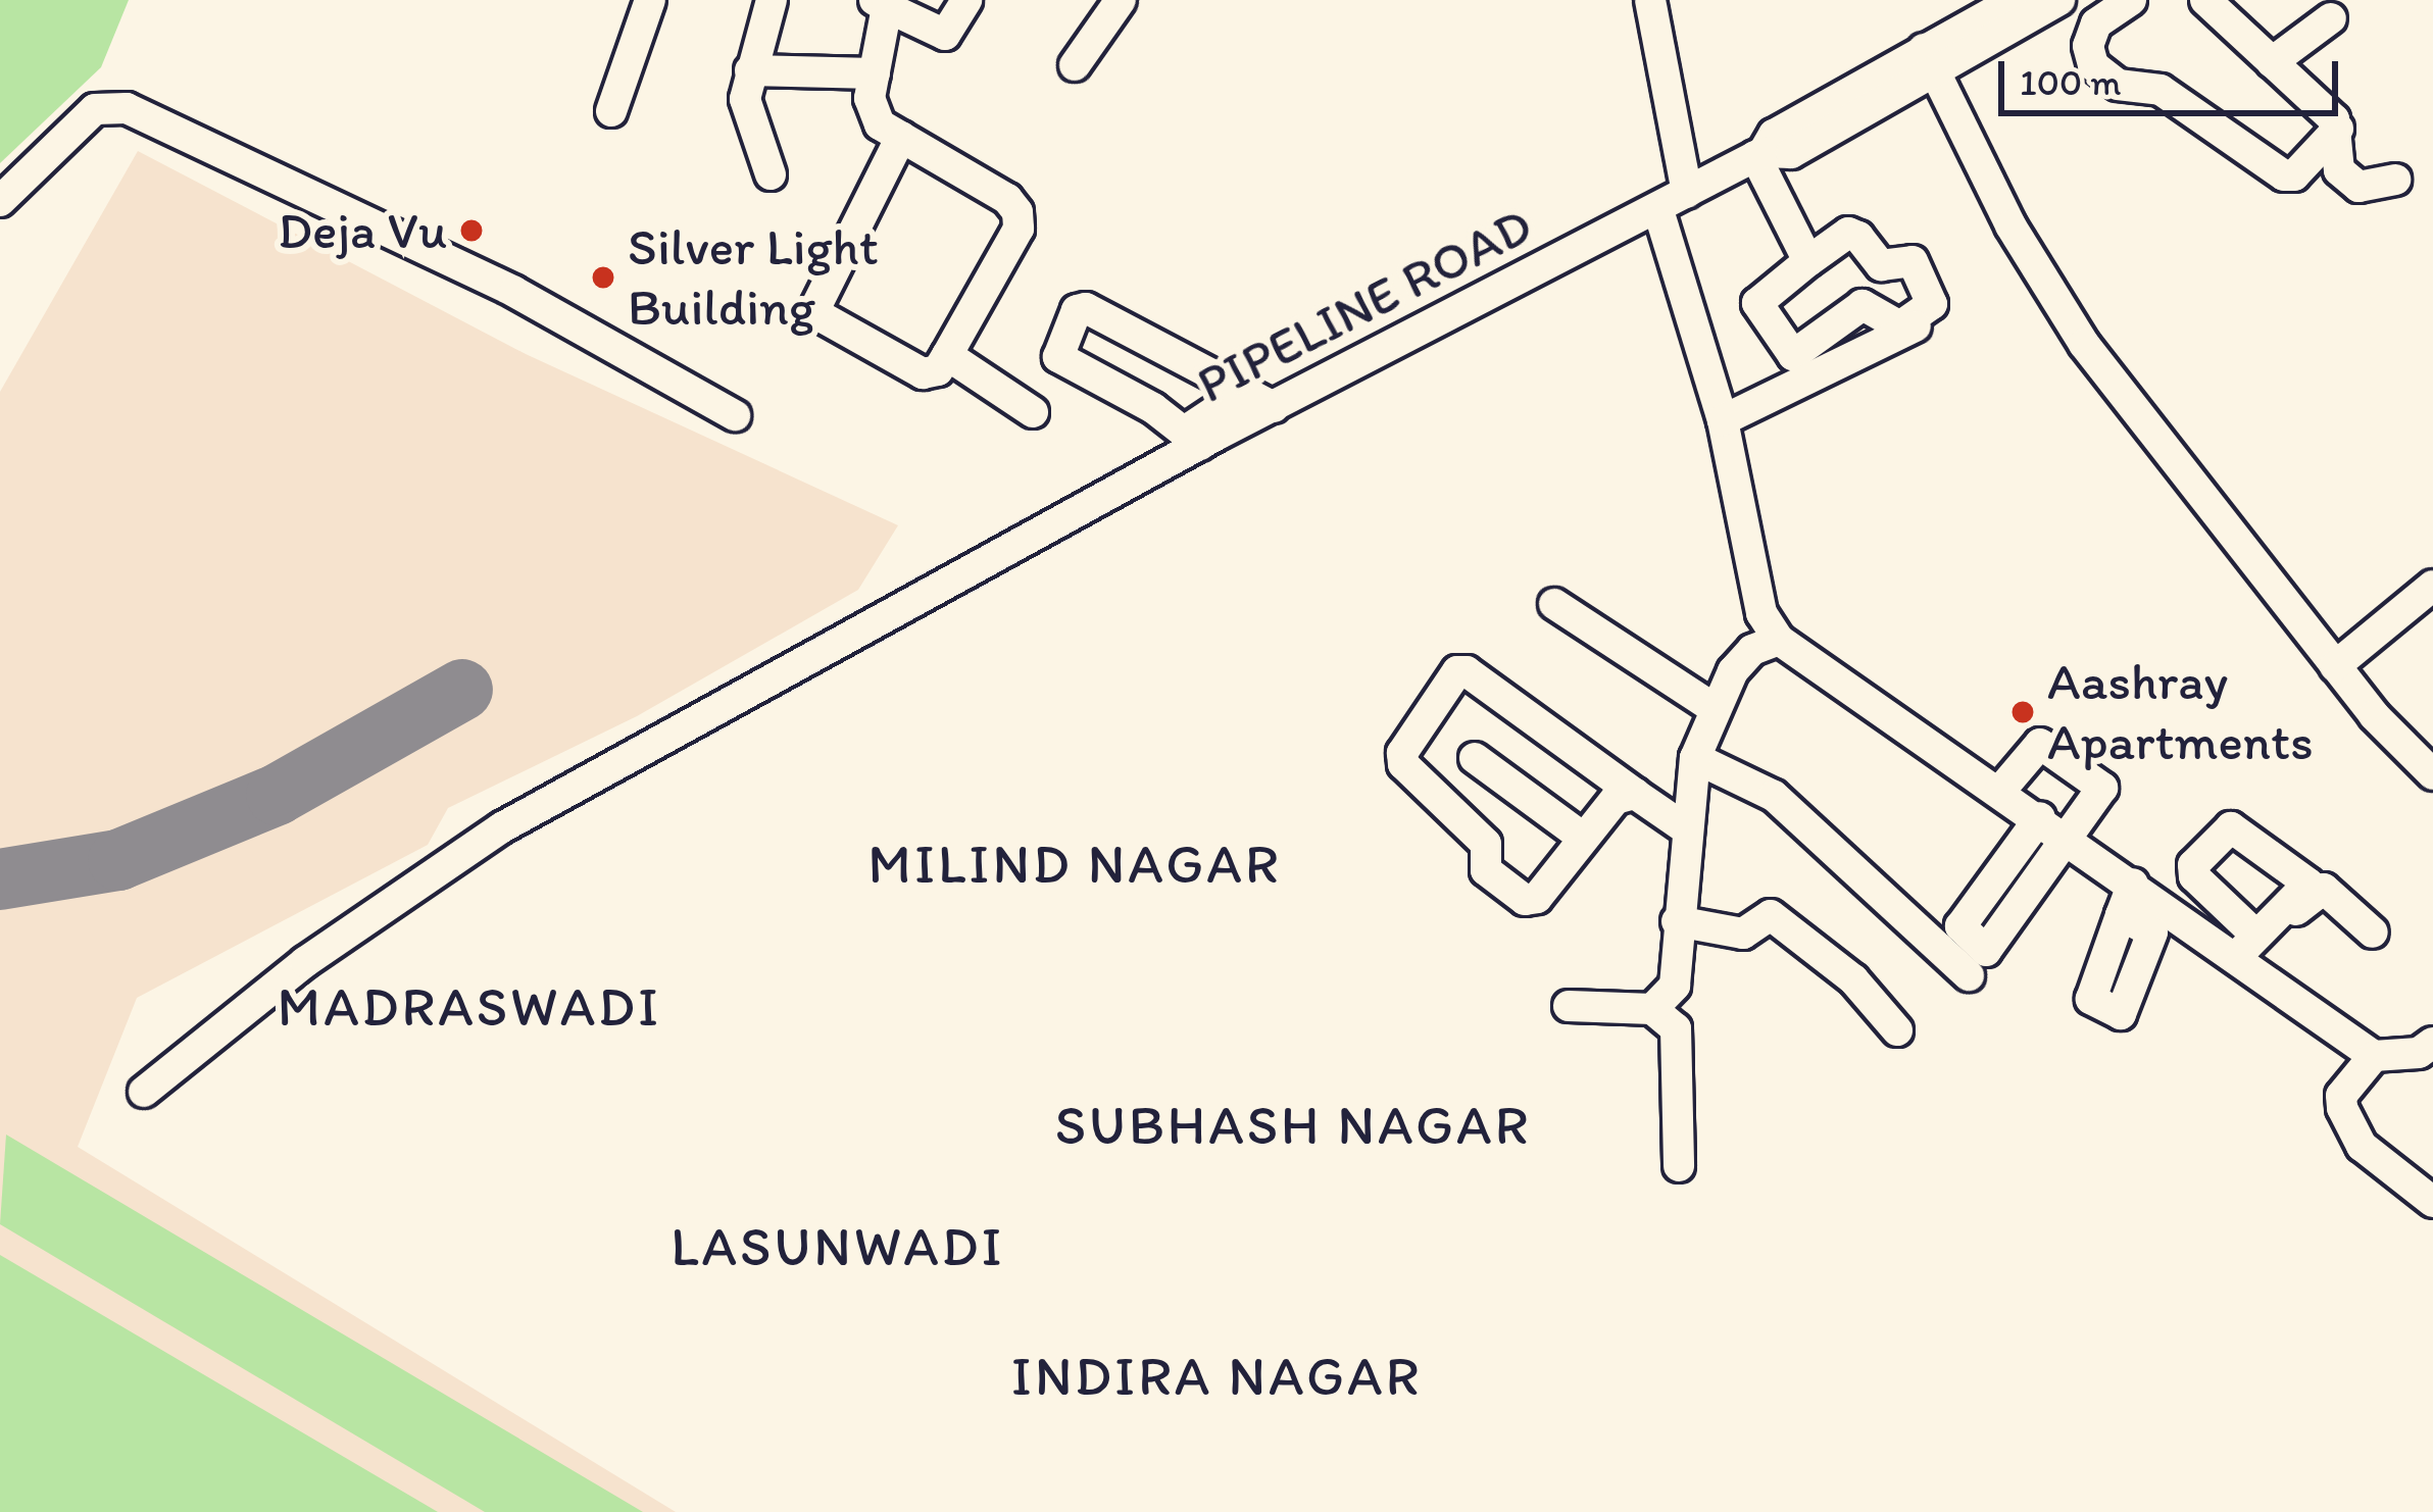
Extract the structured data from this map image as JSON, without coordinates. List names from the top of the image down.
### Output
{
  "streets": {
    "street": ["PIPELINE ROAD"]
  },
  "districts": [
    "MILIND NAGAR",
    "MADRASWADI",
    "SUBHASH NAGAR",
    "LASUNWADI",
    "INDIRA NAGAR"
  ],
  "places": ["Deja Vu", "Silver Light Building", "Aashray Apartments"],
  "scale_bar": "100 m"
}
